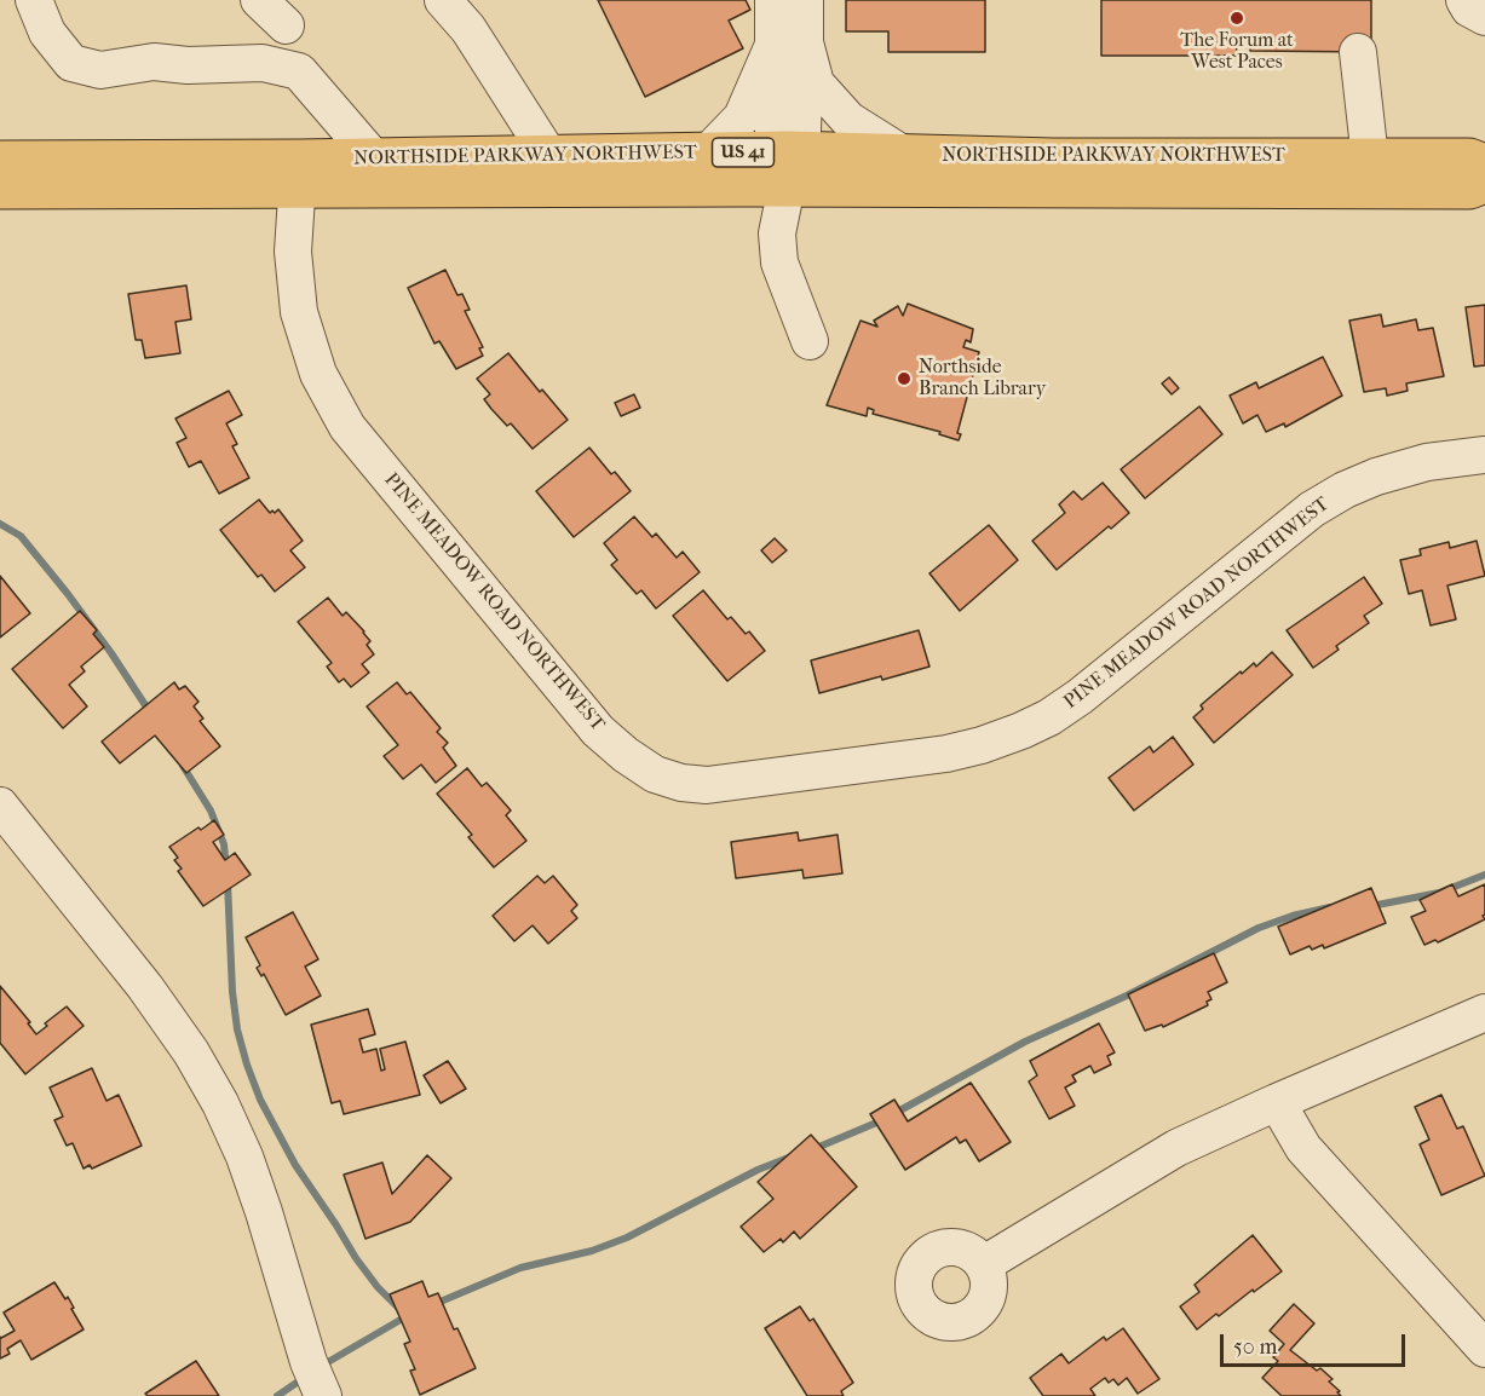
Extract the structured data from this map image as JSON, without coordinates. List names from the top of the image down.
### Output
{
  "streets": {
    "main road": ["US 41", "NORTHSIDE PARKWAY NORTHWEST"],
    "street": ["PINE MEADOW ROAD NORTHWEST"]
  },
  "crossings": [
    ["NORTHSIDE PARKWAY NORTHWEST", "PINE MEADOW ROAD NORTHWEST"]
  ],
  "places": ["The Forum at West Paces", "Northside Branch Library"],
  "scale_bar": "50 m"
}
